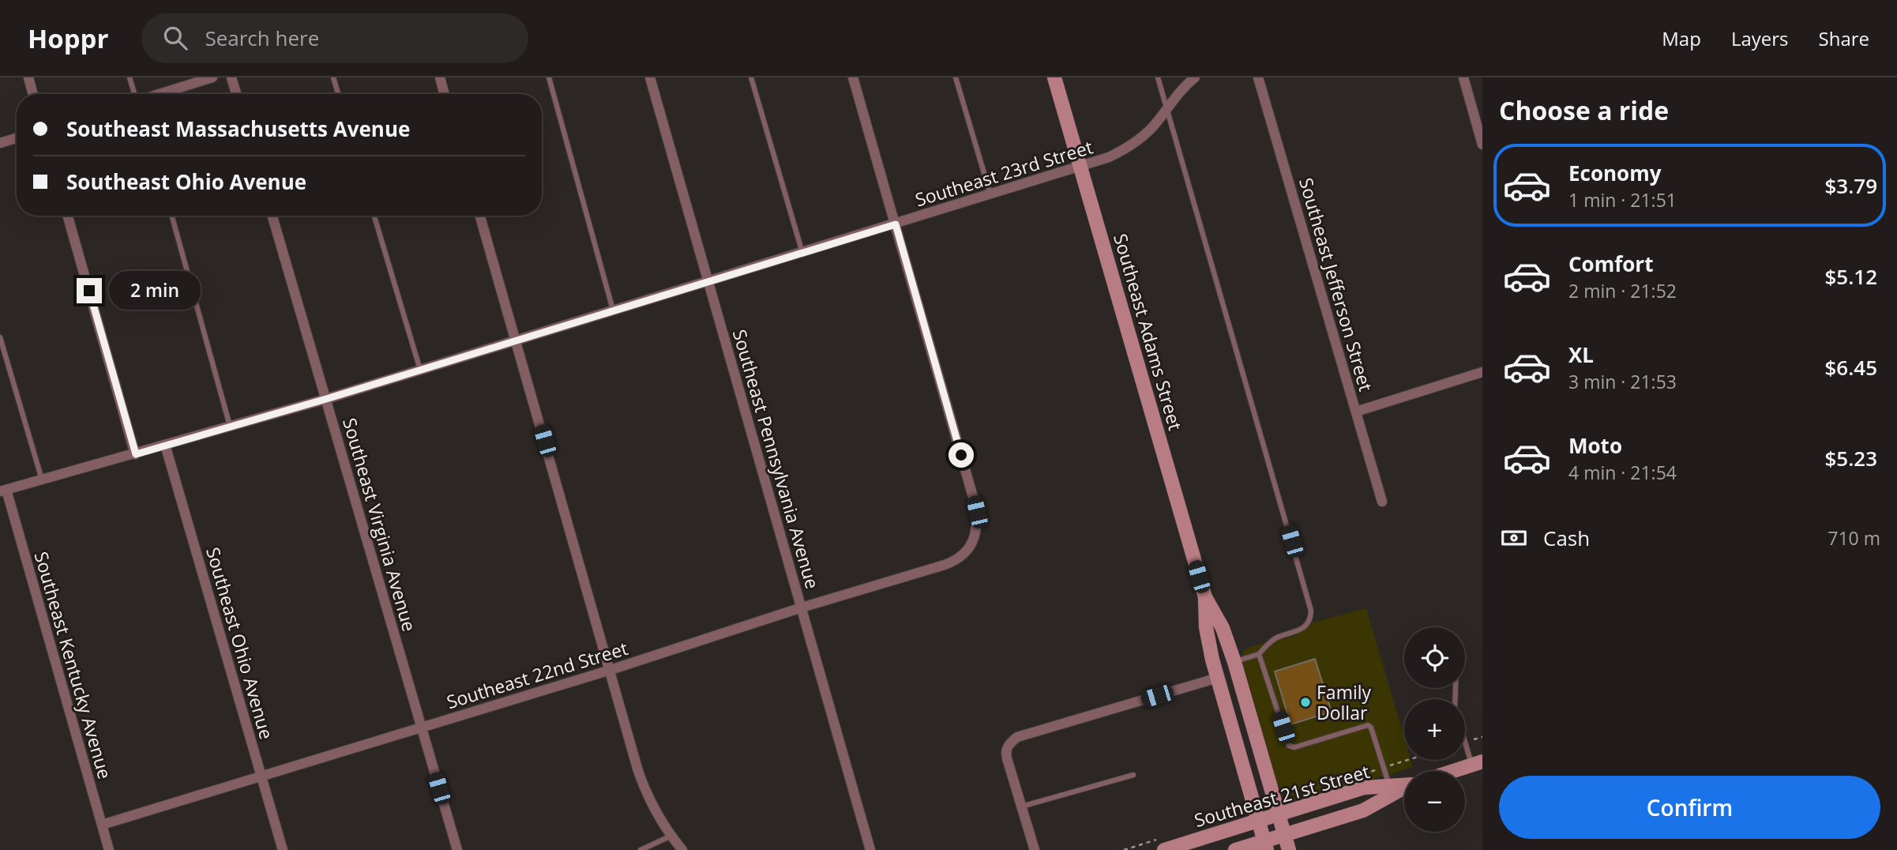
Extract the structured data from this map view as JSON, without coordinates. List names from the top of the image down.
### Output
{
  "streets": {
    "main road": ["Southeast Adams Street", "Southeast 21st Street"],
    "street": [
      "Southeast 23rd Street",
      "Southeast Jefferson Street",
      "Southeast Pennsylvania Avenue",
      "Southeast Virginia Avenue",
      "Southeast Ohio Avenue",
      "Southeast Kentucky Avenue",
      "Southeast 22nd Street"
    ]
  },
  "crossings": [
    ["Southeast 23rd Street", "Southeast Adams Street"],
    ["Southeast 23rd Street", "Southeast Pennsylvania Avenue"],
    ["Southeast 23rd Street", "Southeast Virginia Avenue"],
    ["Southeast 23rd Street", "Southeast Ohio Avenue"],
    ["Southeast 23rd Street", "Southeast Kentucky Avenue"],
    ["Southeast 23rd Street", "Southeast 22nd Street"],
    ["Southeast Adams Street", "Southeast 21st Street"],
    ["Southeast Pennsylvania Avenue", "Southeast 22nd Street"],
    ["Southeast Virginia Avenue", "Southeast 22nd Street"],
    ["Southeast Ohio Avenue", "Southeast 22nd Street"],
    ["Southeast Kentucky Avenue", "Southeast 22nd Street"]
  ],
  "places": ["Family Dollar"],
  "page": {
    "header": "Hoppr",
    "search": "Search here",
    "nav": ["Map", "Layers", "Share"],
    "heading": "Choose a ride",
    "banner": ["Southeast Massachusetts Avenue", "Southeast Ohio Avenue"],
    "list": [
      {
        "name": "Economy",
        "note": "1 min · 21:51",
        "value": "$3.79"
      },
      {
        "name": "Comfort",
        "note": "2 min · 21:52",
        "value": "$5.12"
      },
      {
        "name": "XL",
        "note": "3 min · 21:53",
        "value": "$6.45"
      },
      {
        "name": "Moto",
        "note": "4 min · 21:54",
        "value": "$5.23"
      }
    ],
    "bubble": "2 min",
    "pay": ["Cash", "710 m"],
    "map_buttons": ["+", "−"],
    "buttons": "Confirm"
  }
}
